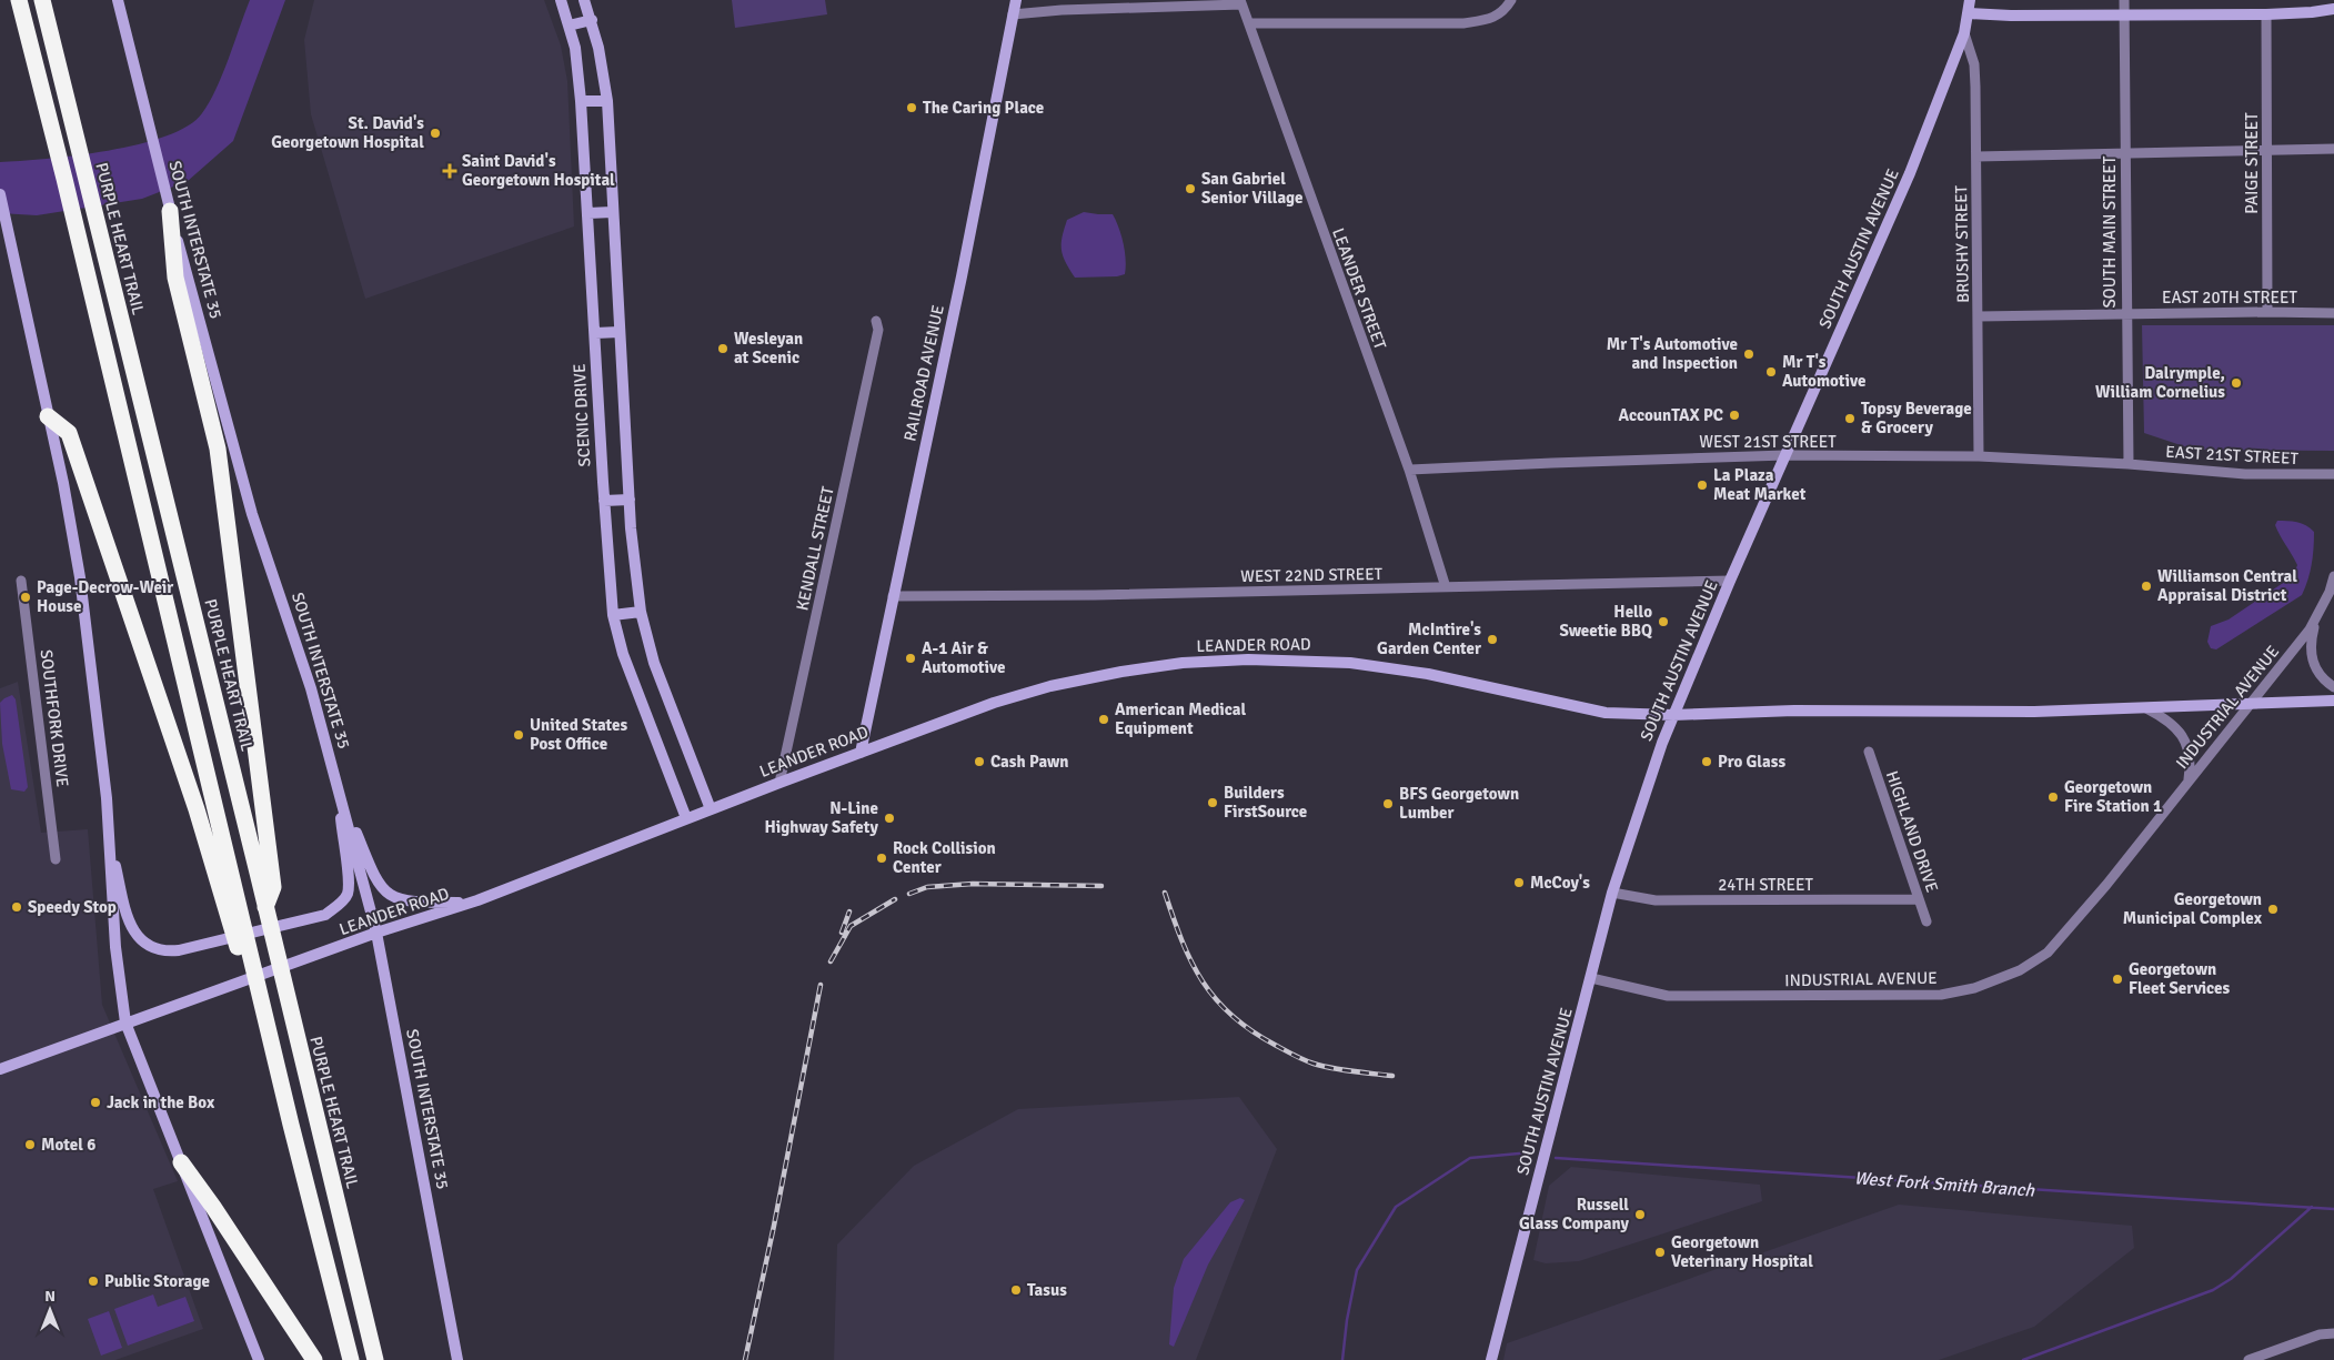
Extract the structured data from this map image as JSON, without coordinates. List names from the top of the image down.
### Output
{
  "streets": {
    "highway": ["PURPLE HEART TRAIL"],
    "main road": [
      "SOUTH INTERSTATE 35",
      "SOUTH AUSTIN AVENUE",
      "RAILROAD AVENUE",
      "SCENIC DRIVE",
      "LEANDER ROAD"
    ],
    "street": [
      "PAIGE STREET",
      "SOUTH MAIN STREET",
      "BRUSHY STREET",
      "LEANDER STREET",
      "EAST 20TH STREET",
      "WEST 21ST STREET",
      "EAST 21ST STREET",
      "KENDALL STREET",
      "WEST 22ND STREET",
      "INDUSTRIAL AVENUE",
      "SOUTHFORK DRIVE",
      "HIGHLAND DRIVE",
      "24TH STREET"
    ]
  },
  "crossings": [
    ["PAIGE STREET", "EAST 20TH STREET"],
    ["SOUTH MAIN STREET", "EAST 20TH STREET"],
    ["SOUTH MAIN STREET", "WEST 21ST STREET"],
    ["SOUTH MAIN STREET", "EAST 21ST STREET"],
    ["SOUTH INTERSTATE 35", "LEANDER ROAD"],
    ["BRUSHY STREET", "SOUTH AUSTIN AVENUE"],
    ["BRUSHY STREET", "EAST 20TH STREET"],
    ["BRUSHY STREET", "WEST 21ST STREET"],
    ["SOUTH AUSTIN AVENUE", "WEST 21ST STREET"],
    ["SOUTH AUSTIN AVENUE", "WEST 22ND STREET"],
    ["SOUTH AUSTIN AVENUE", "LEANDER ROAD"],
    ["SOUTH AUSTIN AVENUE", "INDUSTRIAL AVENUE"],
    ["SOUTH AUSTIN AVENUE", "24TH STREET"],
    ["LEANDER STREET", "WEST 21ST STREET"],
    ["LEANDER STREET", "WEST 22ND STREET"],
    ["RAILROAD AVENUE", "WEST 22ND STREET"],
    ["RAILROAD AVENUE", "LEANDER ROAD"],
    ["SCENIC DRIVE", "LEANDER ROAD"],
    ["WEST 21ST STREET", "EAST 21ST STREET"],
    ["KENDALL STREET", "LEANDER ROAD"],
    ["LEANDER ROAD", "INDUSTRIAL AVENUE"],
    ["HIGHLAND DRIVE", "24TH STREET"]
  ],
  "water": ["West Fork Smith Branch"],
  "places": {
    "other": [
      "The Caring Place",
      "St. David's Georgetown Hospital",
      "San Gabriel Senior Village",
      "Wesleyan at Scenic",
      "Mr T's Automotive and Inspection",
      "Mr T's Automotive",
      "Dalrymple, William Cornelius",
      "AccounTAX PC",
      "Topsy Beverage & Grocery",
      "La Plaza Meat Market",
      "Williamson Central Appraisal District",
      "Page-Decrow-Weir House",
      "Hello Sweetie BBQ",
      "McIntire's Garden Center",
      "A-1 Air & Automotive",
      "American Medical Equipment",
      "United States Post Office",
      "Cash Pawn",
      "Pro Glass",
      "Georgetown Fire Station 1",
      "Builders FirstSource",
      "BFS Georgetown Lumber",
      "N-Line Highway Safety",
      "Rock Collision Center",
      "McCoy's",
      "Speedy Stop",
      "Georgetown Municipal Complex",
      "Georgetown Fleet Services",
      "Jack in the Box",
      "Motel 6",
      "Russell Glass Company",
      "Georgetown Veterinary Hospital",
      "Public Storage",
      "Tasus"
    ],
    "health": ["Saint David's Georgetown Hospital"]
  },
  "north": "top"
}
